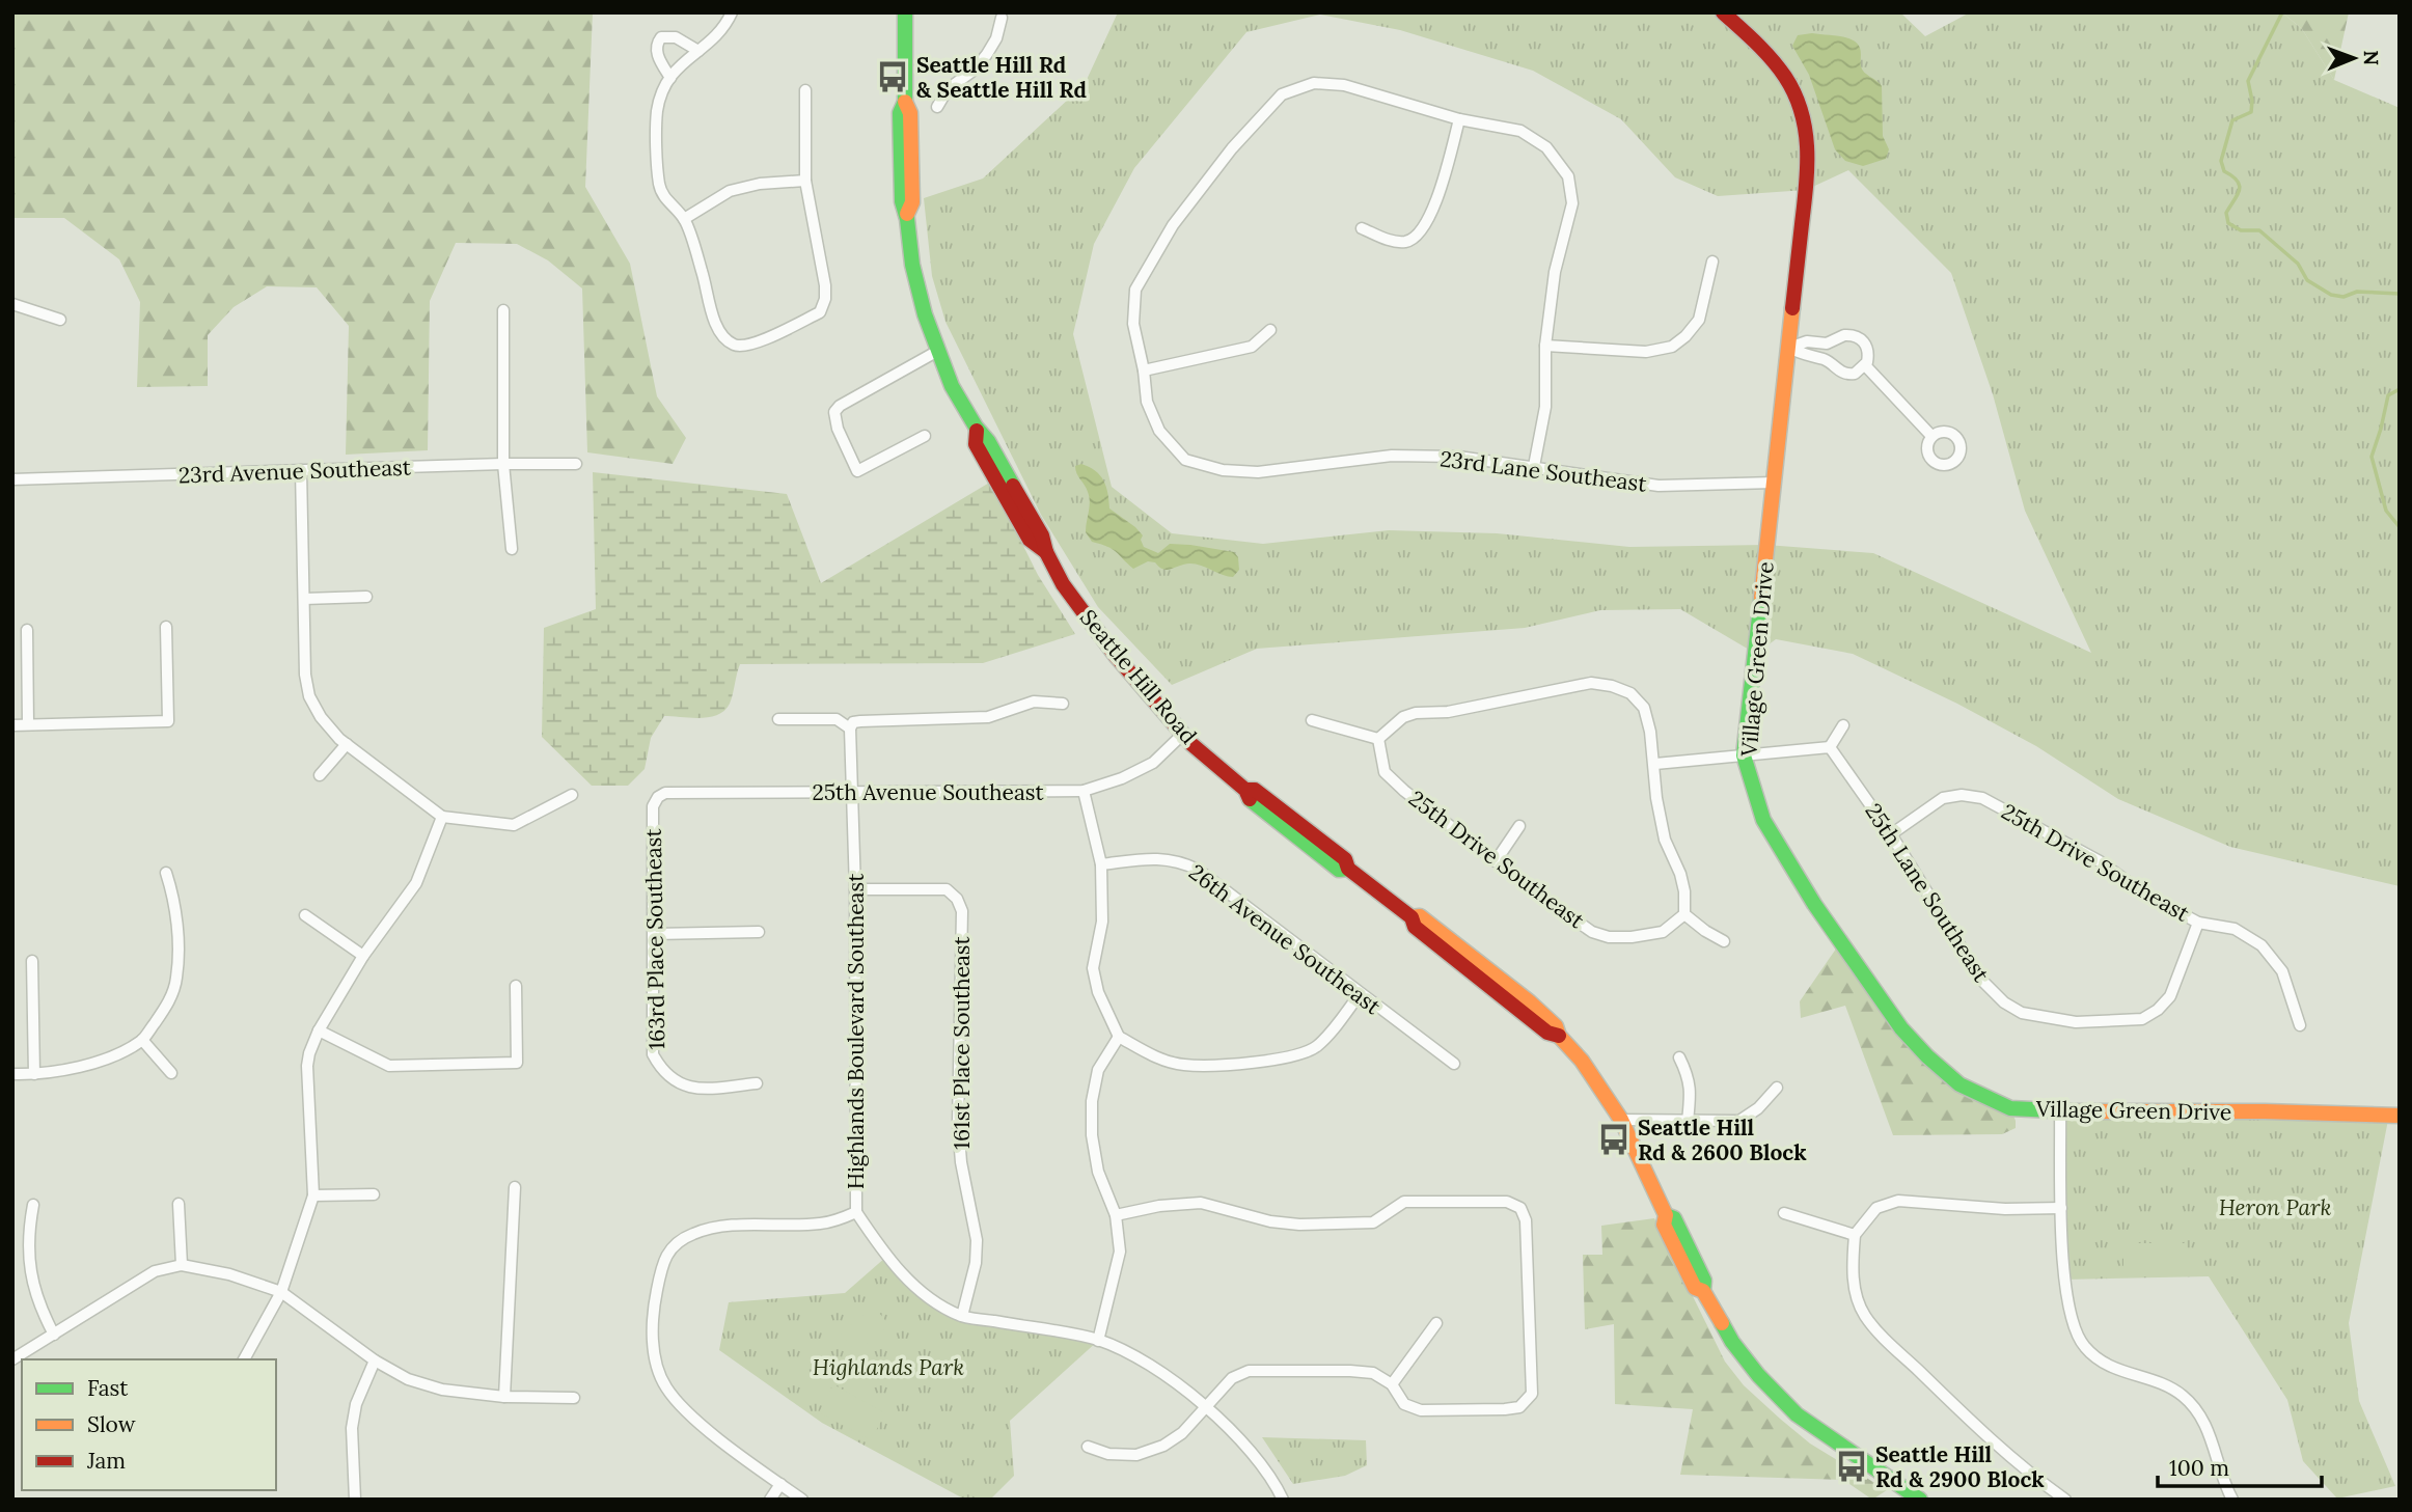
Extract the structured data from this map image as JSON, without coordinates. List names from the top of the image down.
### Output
{
  "streets": {
    "main road": ["Village Green Drive", "Seattle Hill Road"],
    "street": [
      "23rd Avenue Southeast",
      "23rd Lane Southeast",
      "25th Avenue Southeast",
      "25th Drive Southeast",
      "25th Lane Southeast",
      "163rd Place Southeast",
      "26th Avenue Southeast",
      "Highlands Boulevard Southeast",
      "161st Place Southeast"
    ]
  },
  "crossings": [
    ["23rd Lane Southeast", "Village Green Drive"],
    ["Seattle Hill Road", "25th Avenue Southeast"],
    ["25th Avenue Southeast", "163rd Place Southeast"],
    ["25th Avenue Southeast", "Highlands Boulevard Southeast"],
    ["25th Drive Southeast", "25th Lane Southeast"],
    ["Highlands Boulevard Southeast", "161st Place Southeast"]
  ],
  "parks": ["Heron Park", "Highlands Park"],
  "places": {
    "bus stop": ["Seattle Hill Rd & Seattle Hill Rd", "Seattle Hill Rd & 2600 Block", "Seattle Hill Rd & 2900 Block"]
  },
  "legend": ["Fast", "Slow", "Jam"],
  "scale_bar": "100 m",
  "north": "right"
}
